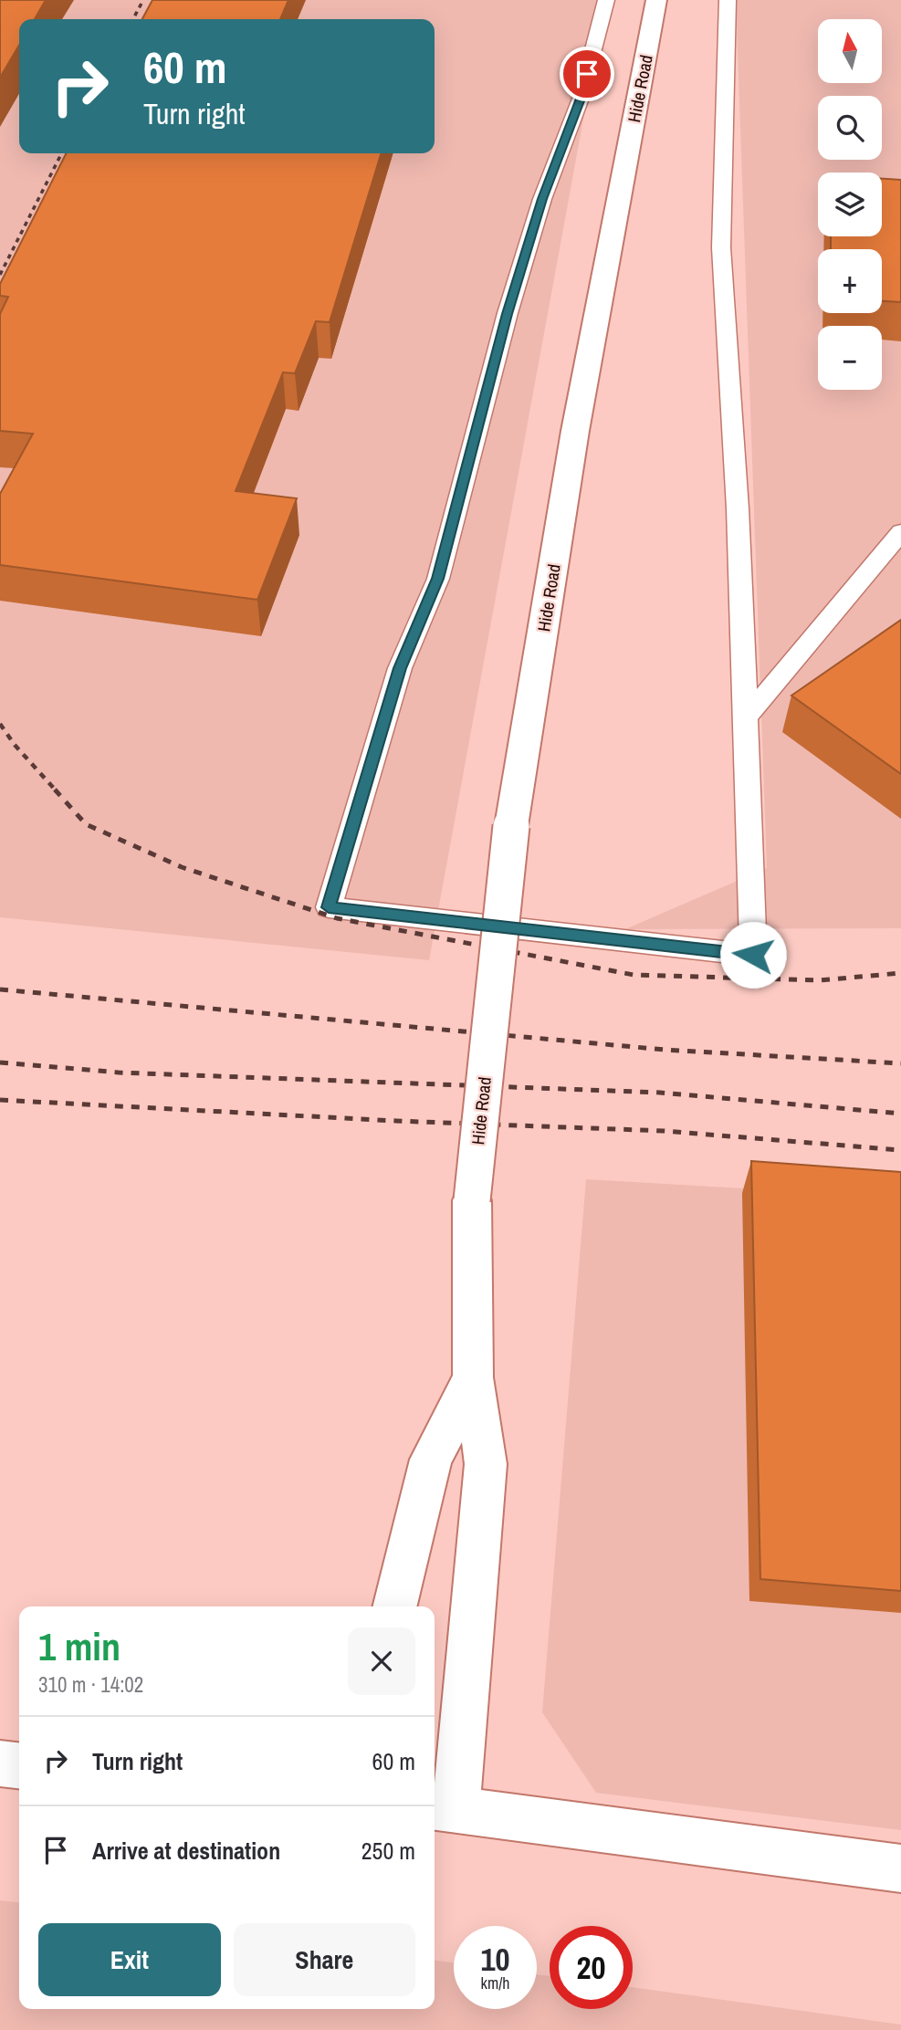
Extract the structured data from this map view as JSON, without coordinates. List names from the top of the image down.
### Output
{
  "streets": {
    "street": ["Hide Road"]
  },
  "north": "top",
  "page": {
    "map_buttons": ["+", "−"],
    "turn": ["60 m", "Turn right"],
    "heading": ["1 min", "310 m · 14:02"],
    "list": [
      {
        "name": "Turn right",
        "value": "60 m"
      },
      {
        "name": "Arrive at destination",
        "value": "250 m"
      }
    ],
    "buttons": ["Exit", "Share"],
    "speed": "10 km/h",
    "limit": "20"
  }
}
